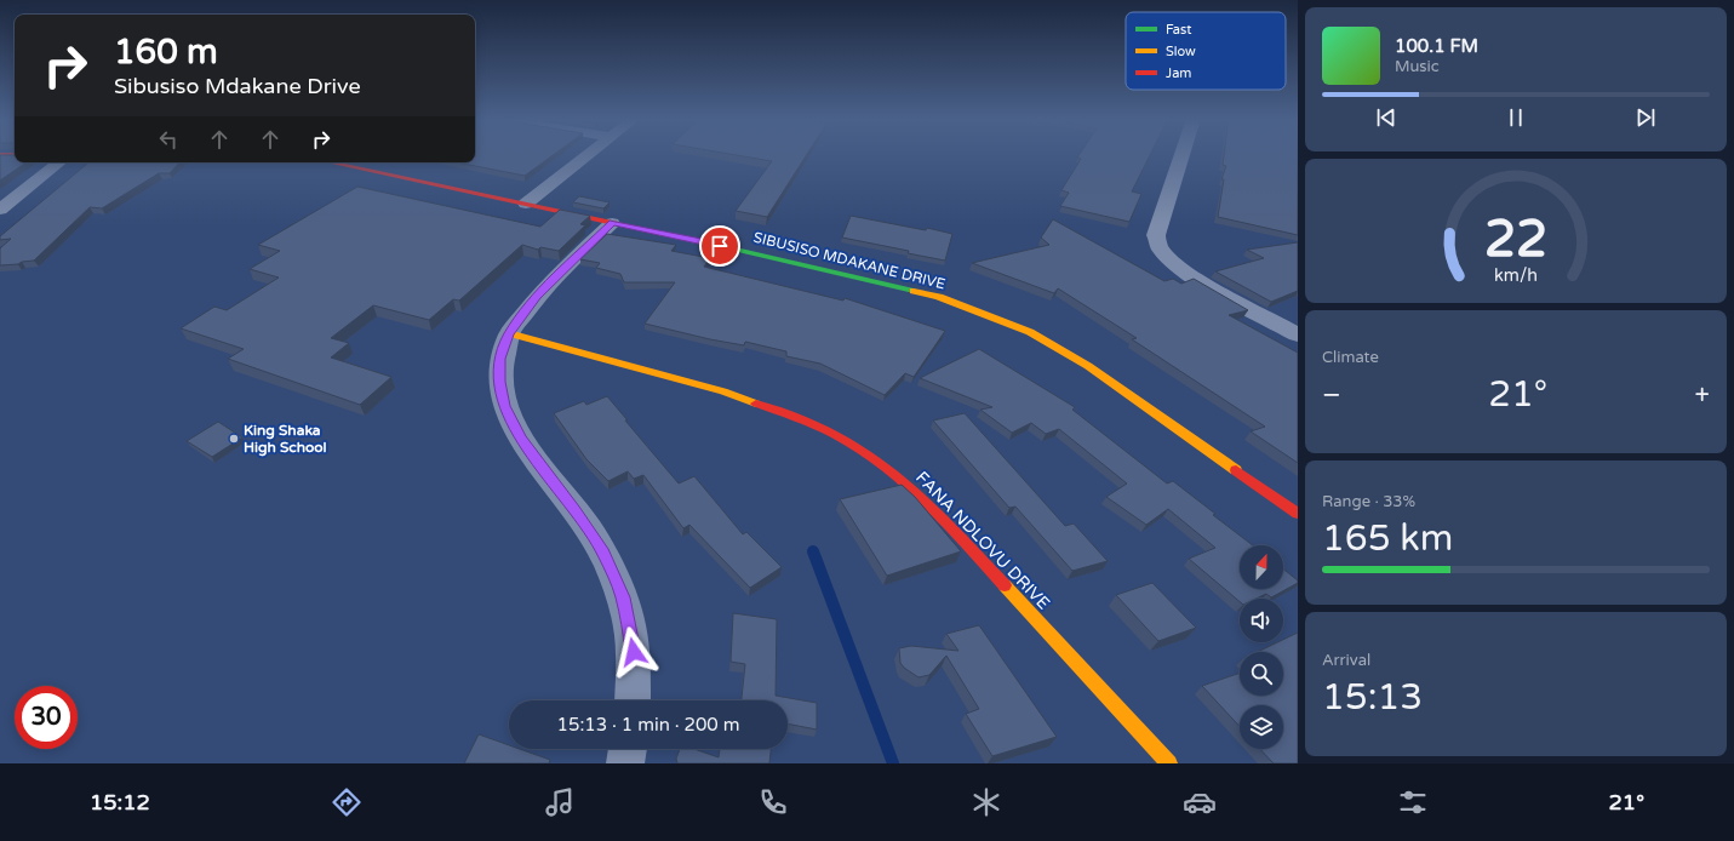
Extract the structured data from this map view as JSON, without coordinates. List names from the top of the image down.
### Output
{
  "streets": {
    "street": ["SIBUSISO MDAKANE DRIVE", "FANA NDLOVU DRIVE"]
  },
  "places": ["King Shaka High School"],
  "legend": ["Fast", "Slow", "Jam"],
  "north": "top",
  "page": {
    "turn": ["160 m", "Sibusiso Mdakane Drive"],
    "song": ["100.1 FM", "Music"],
    "tile": [
      "Climate",
      ["Range · 33%", "165 km"],
      ["Arrival", "15:13"]
    ],
    "heat": ["−", "21°", "+"],
    "limit": "30",
    "trip": "15:13 · 1 min · 200 m",
    "tabs": ["15:12", "21°"],
    "gauge": ["22", "km/h"]
  }
}
